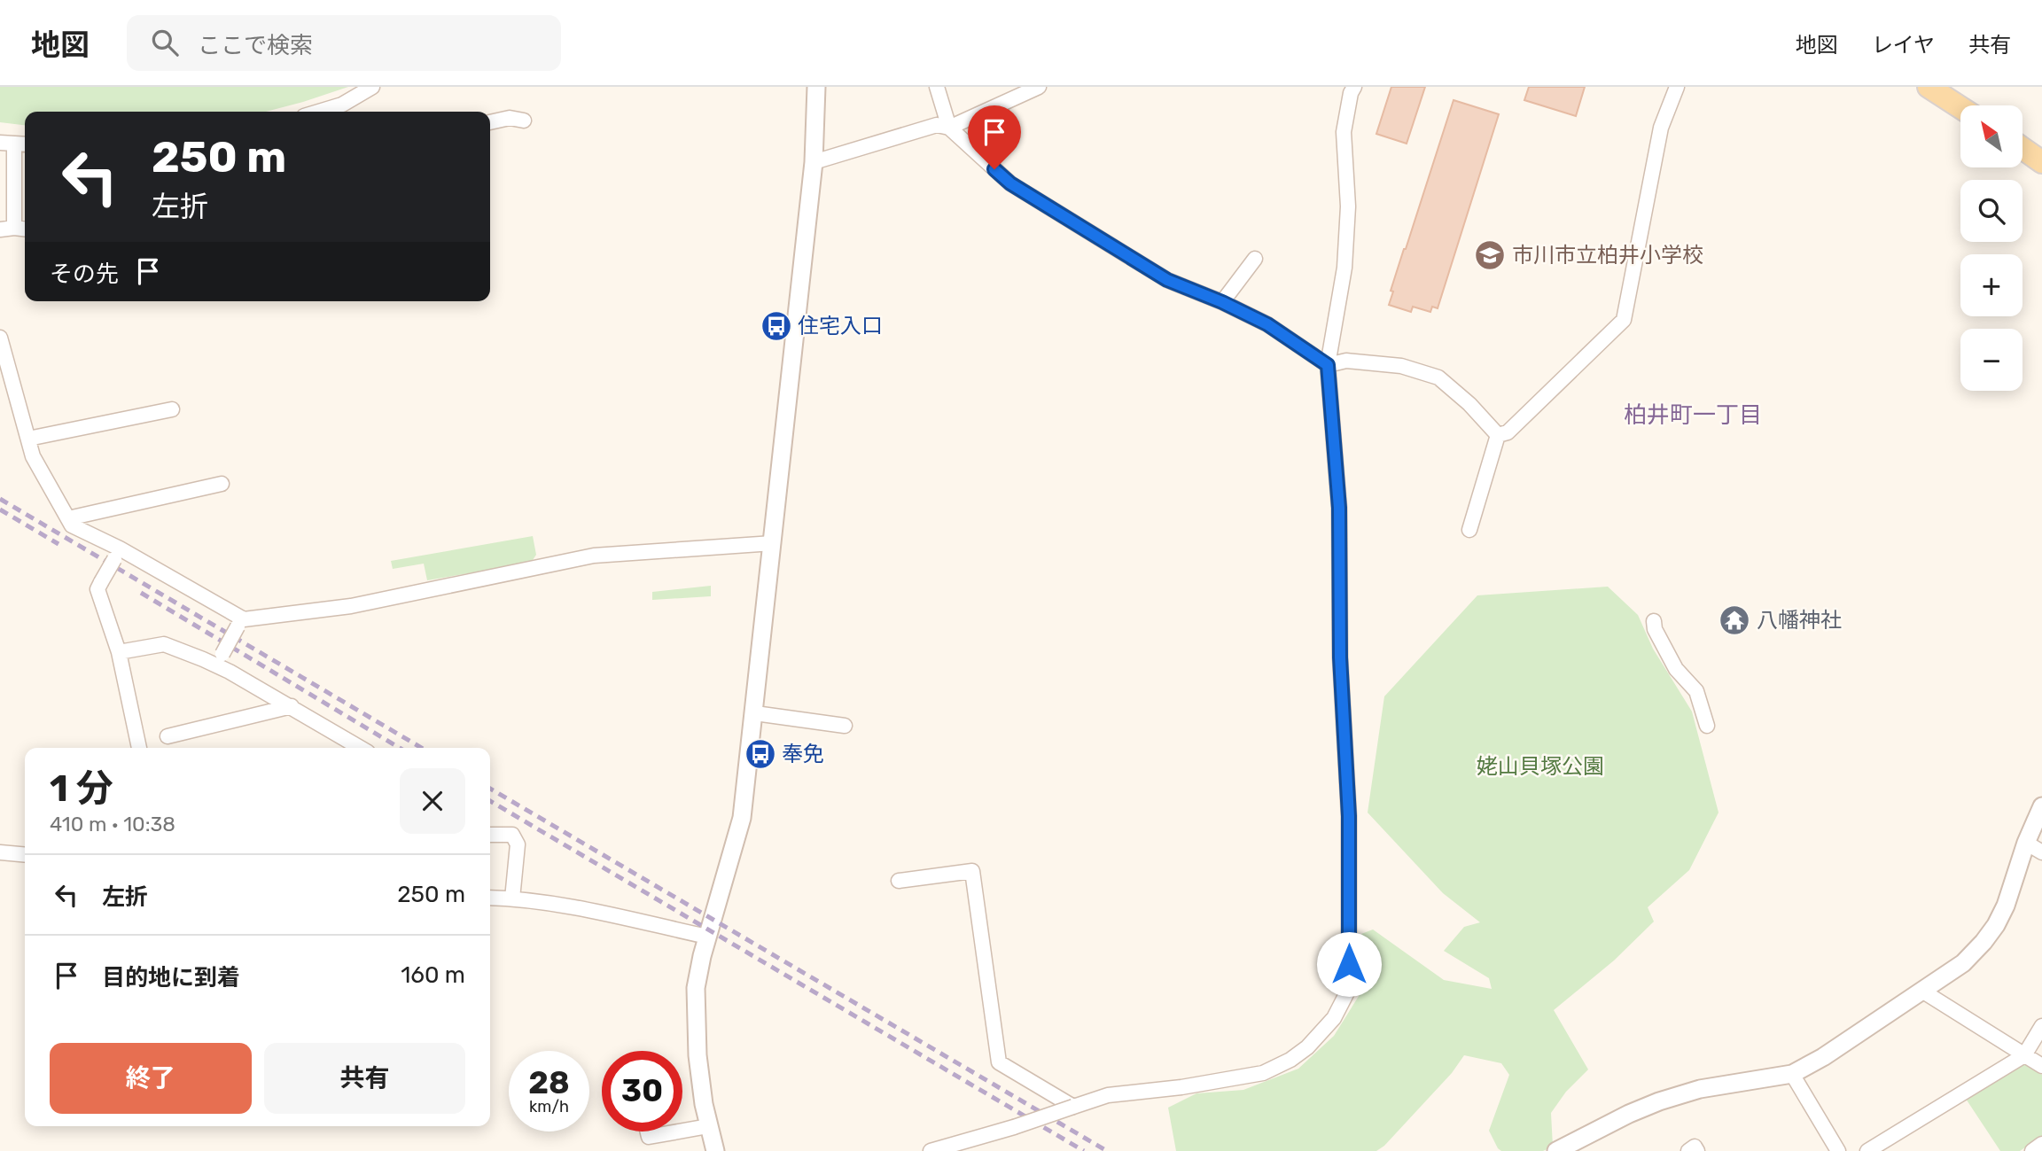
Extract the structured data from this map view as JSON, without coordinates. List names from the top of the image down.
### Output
{
  "districts": ["柏井町一丁目"],
  "parks": ["姥山貝塚公園"],
  "places": {
    "school or university": ["市川市立柏井小学校"],
    "bus stop": ["住宅入口", "奉免"],
    "temple": ["八幡神社"]
  },
  "north": "top left",
  "page": {
    "header": "地図",
    "search": "ここで検索",
    "nav": ["地図", "レイヤ", "共有"],
    "map_buttons": ["+", "−"],
    "turn": ["250 m", "左折"],
    "then": "その先",
    "heading": ["1 分", "410 m · 10:38"],
    "list": [
      {
        "name": "左折",
        "value": "250 m"
      },
      {
        "name": "目的地に到着",
        "value": "160 m"
      }
    ],
    "buttons": ["終了", "共有"],
    "speed": "28 km/h",
    "limit": "30"
  }
}
